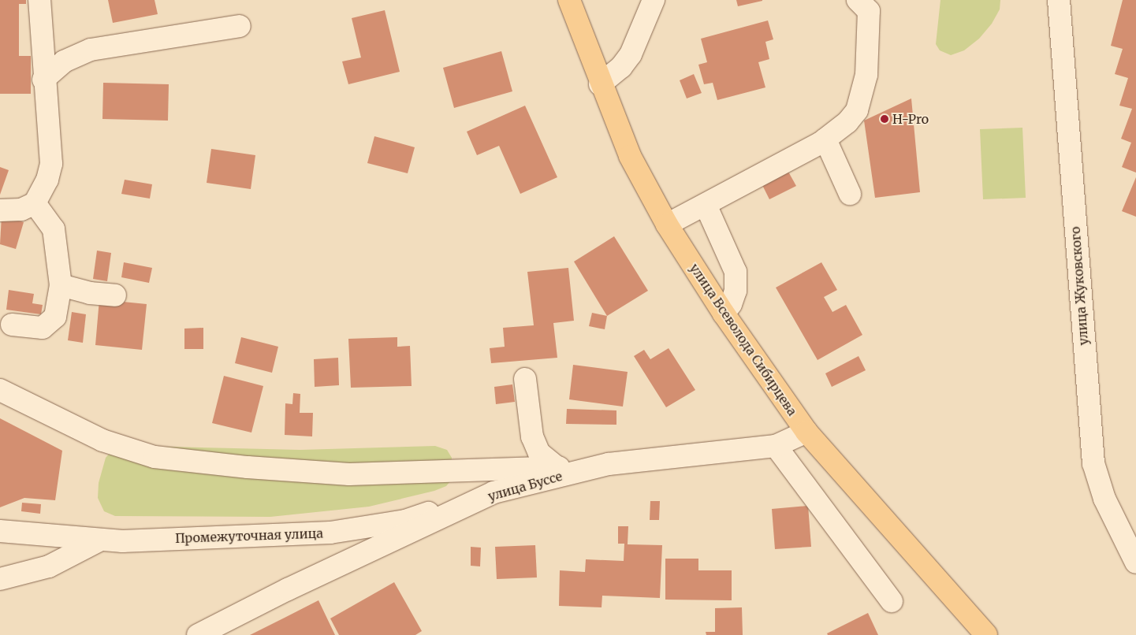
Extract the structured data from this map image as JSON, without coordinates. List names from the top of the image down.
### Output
{
  "streets": {
    "main road": ["улица Всеволода Сибирцева"],
    "street": ["улица Жуковского", "улица Буссе", "Промежуточная улица"]
  },
  "crossings": [
    ["улица Всеволода Сибирцева", "улица Буссе"],
    ["улица Буссе", "Промежуточная улица"]
  ],
  "places": ["H-Pro"]
}
